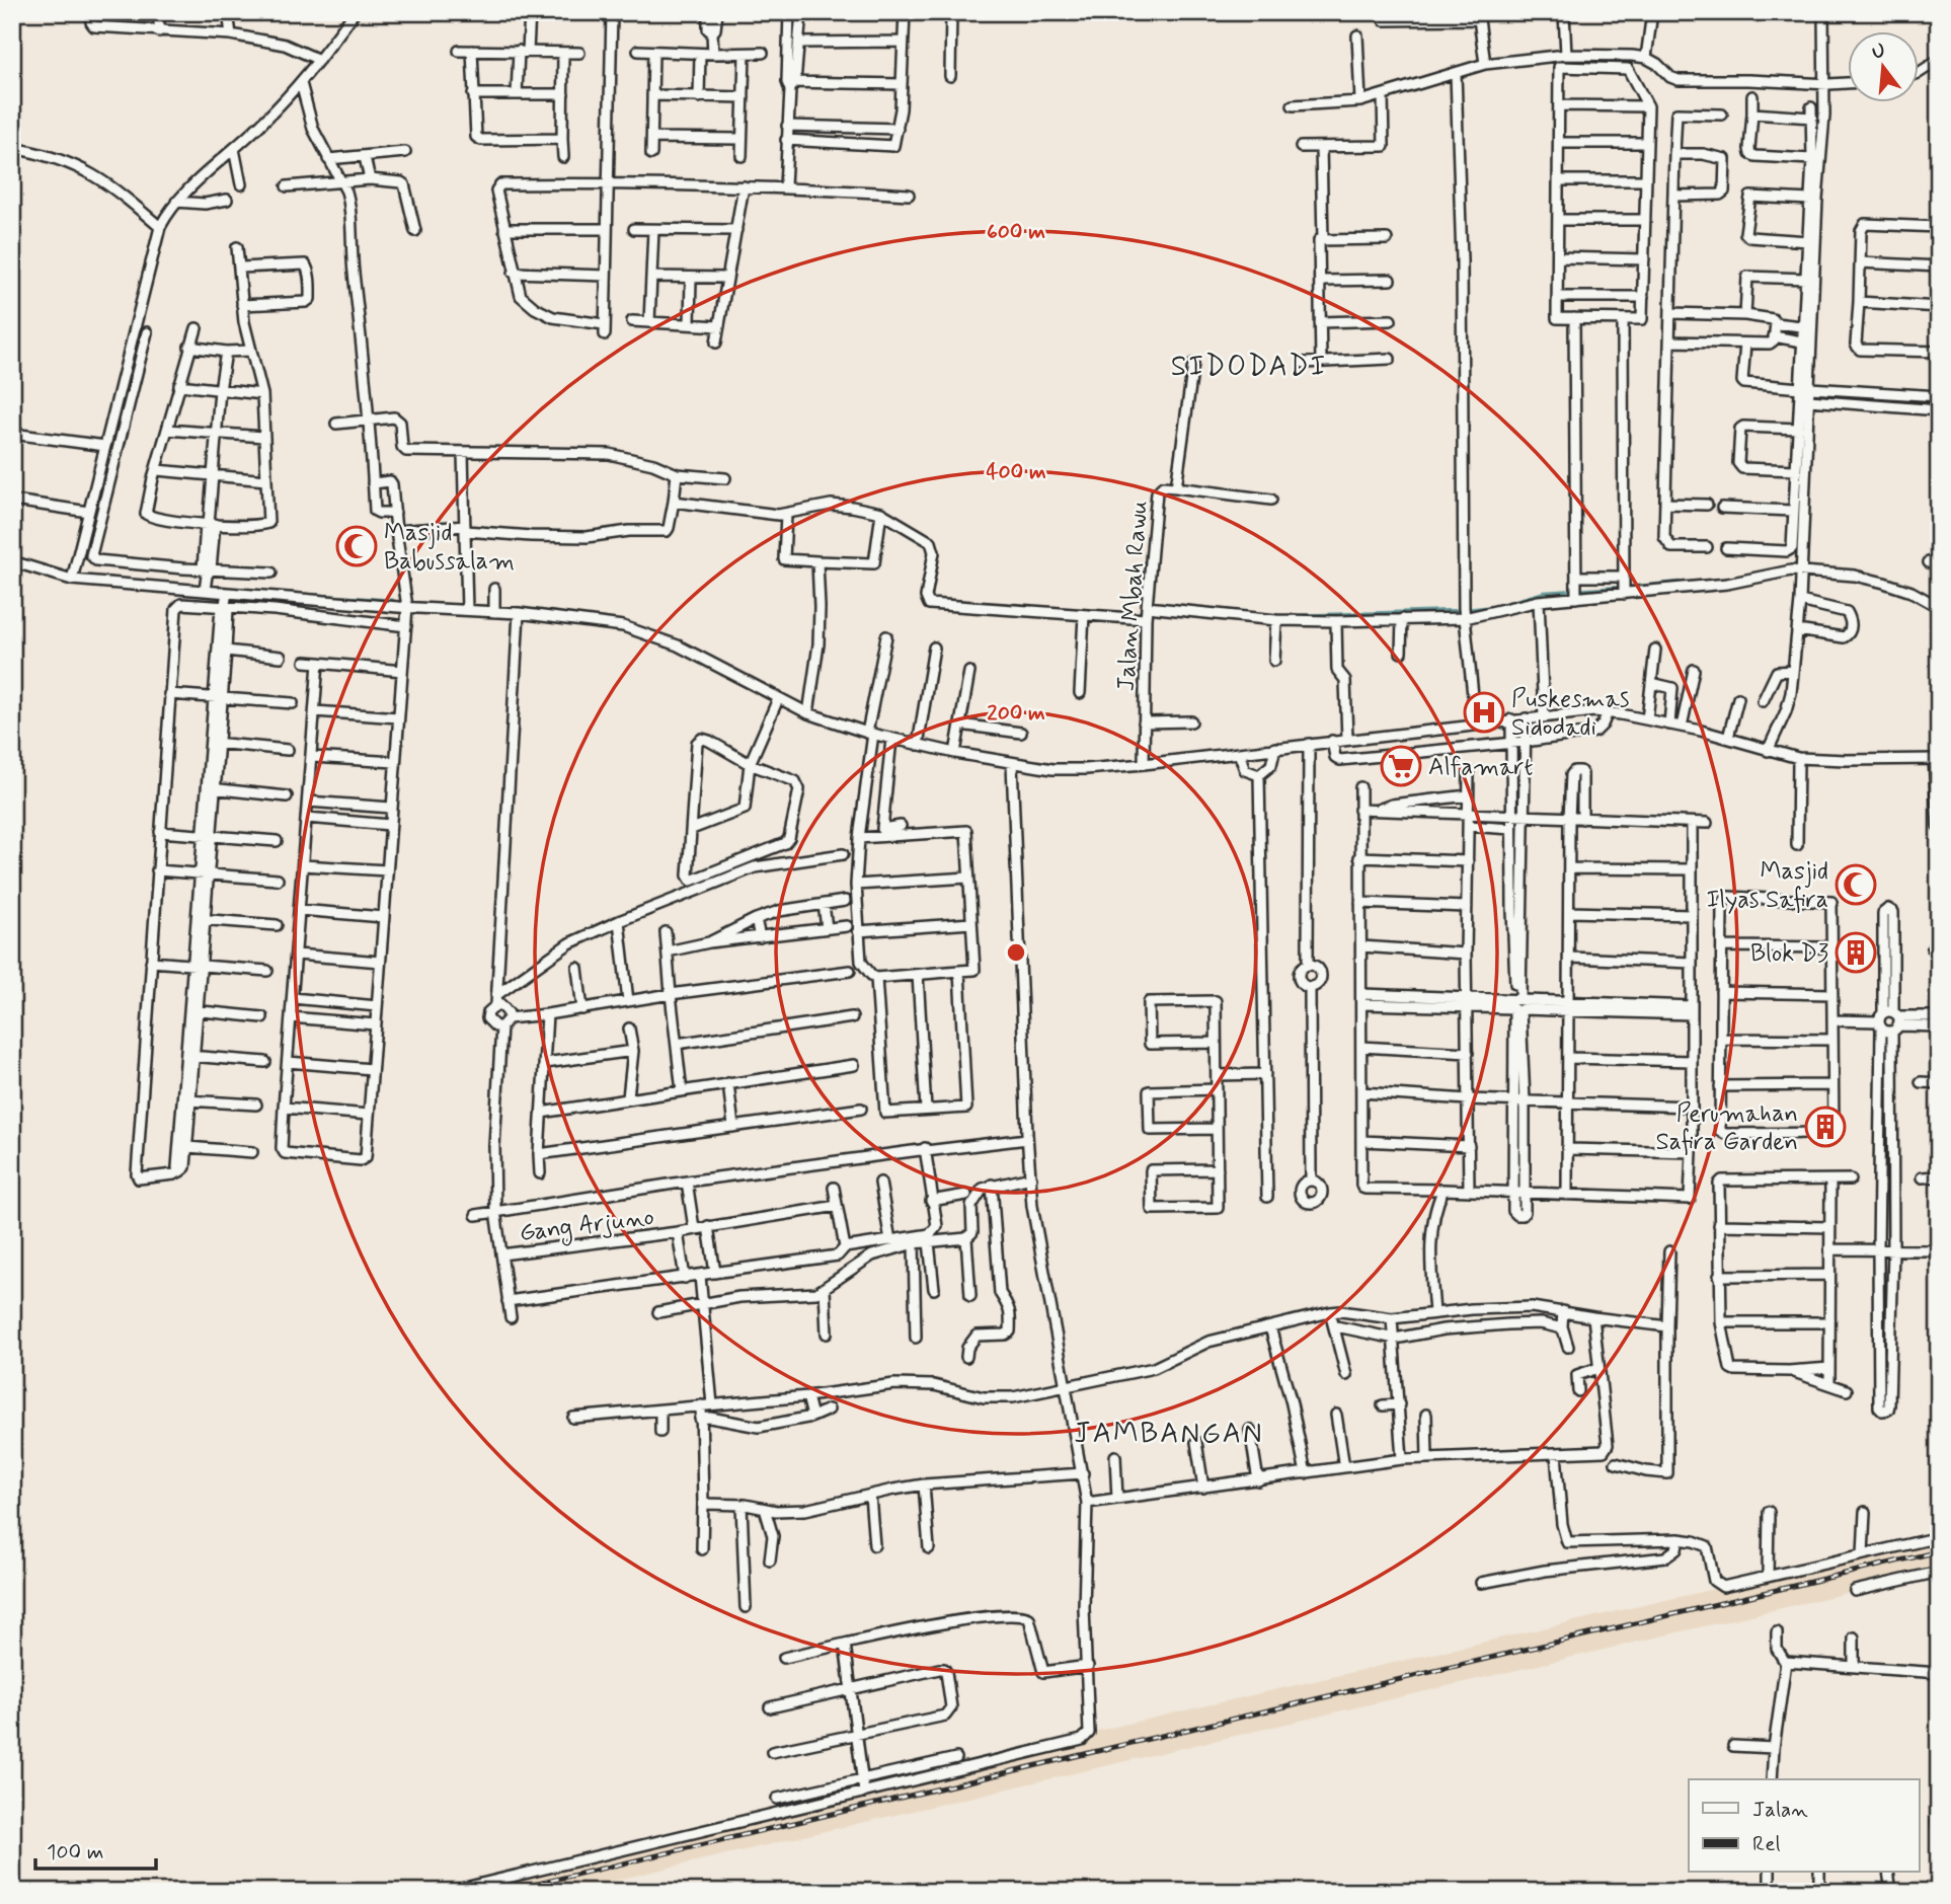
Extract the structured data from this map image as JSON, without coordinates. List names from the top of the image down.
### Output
{
  "streets": {
    "street": ["Jalan Mbah Rawu", "Gang Arjuno"]
  },
  "districts": ["SIDODADI", "JAMBANGAN"],
  "places": {
    "mosque": ["Masjid Babussalam", "Masjid Ilyas Safira"],
    "hospital": ["Puskesmas Sidodadi"],
    "supermarket": ["Alfamart"],
    "building": ["Blok D3", "Perumahan Safira Garden"]
  },
  "legend": ["Jalan", "Rel"],
  "scale_bar": "100 m",
  "north": "top",
  "rings": ["600 m", "400 m", "200 m"]
}
